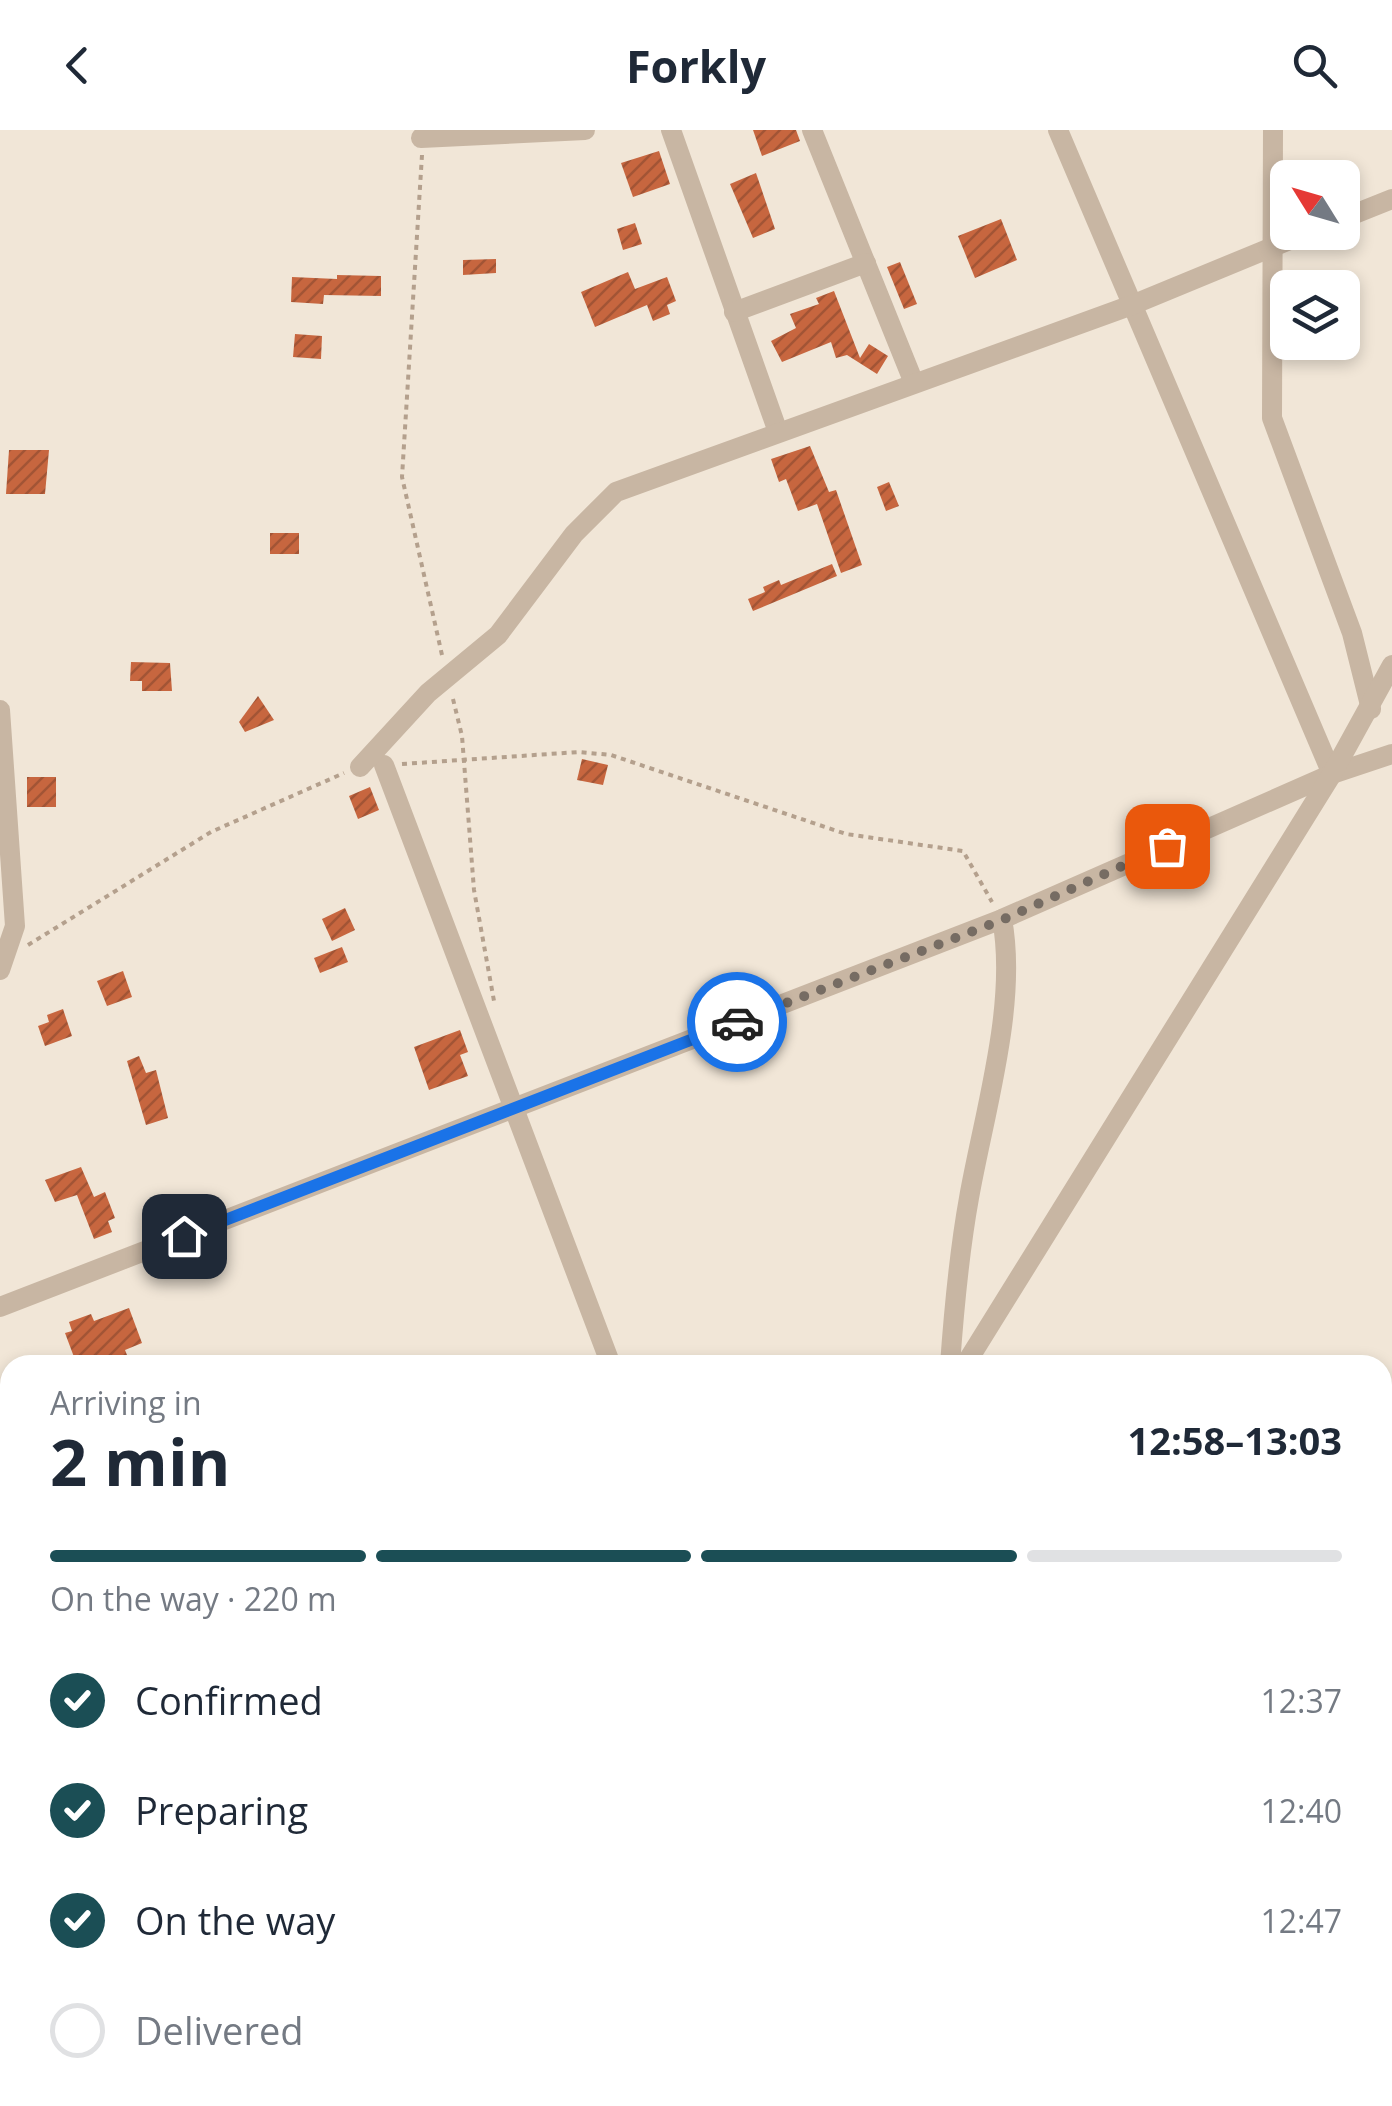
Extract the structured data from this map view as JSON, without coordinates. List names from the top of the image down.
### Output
{
  "north": "top left",
  "page": {
    "header": "Forkly",
    "heading": ["2 min", "Arriving in", "12:58–13:03"],
    "bar": "On the way · 220 m",
    "list": [
      ["Confirmed", "12:37"],
      ["Preparing", "12:40"],
      ["On the way", "12:47"],
      "Delivered"
    ]
  }
}
